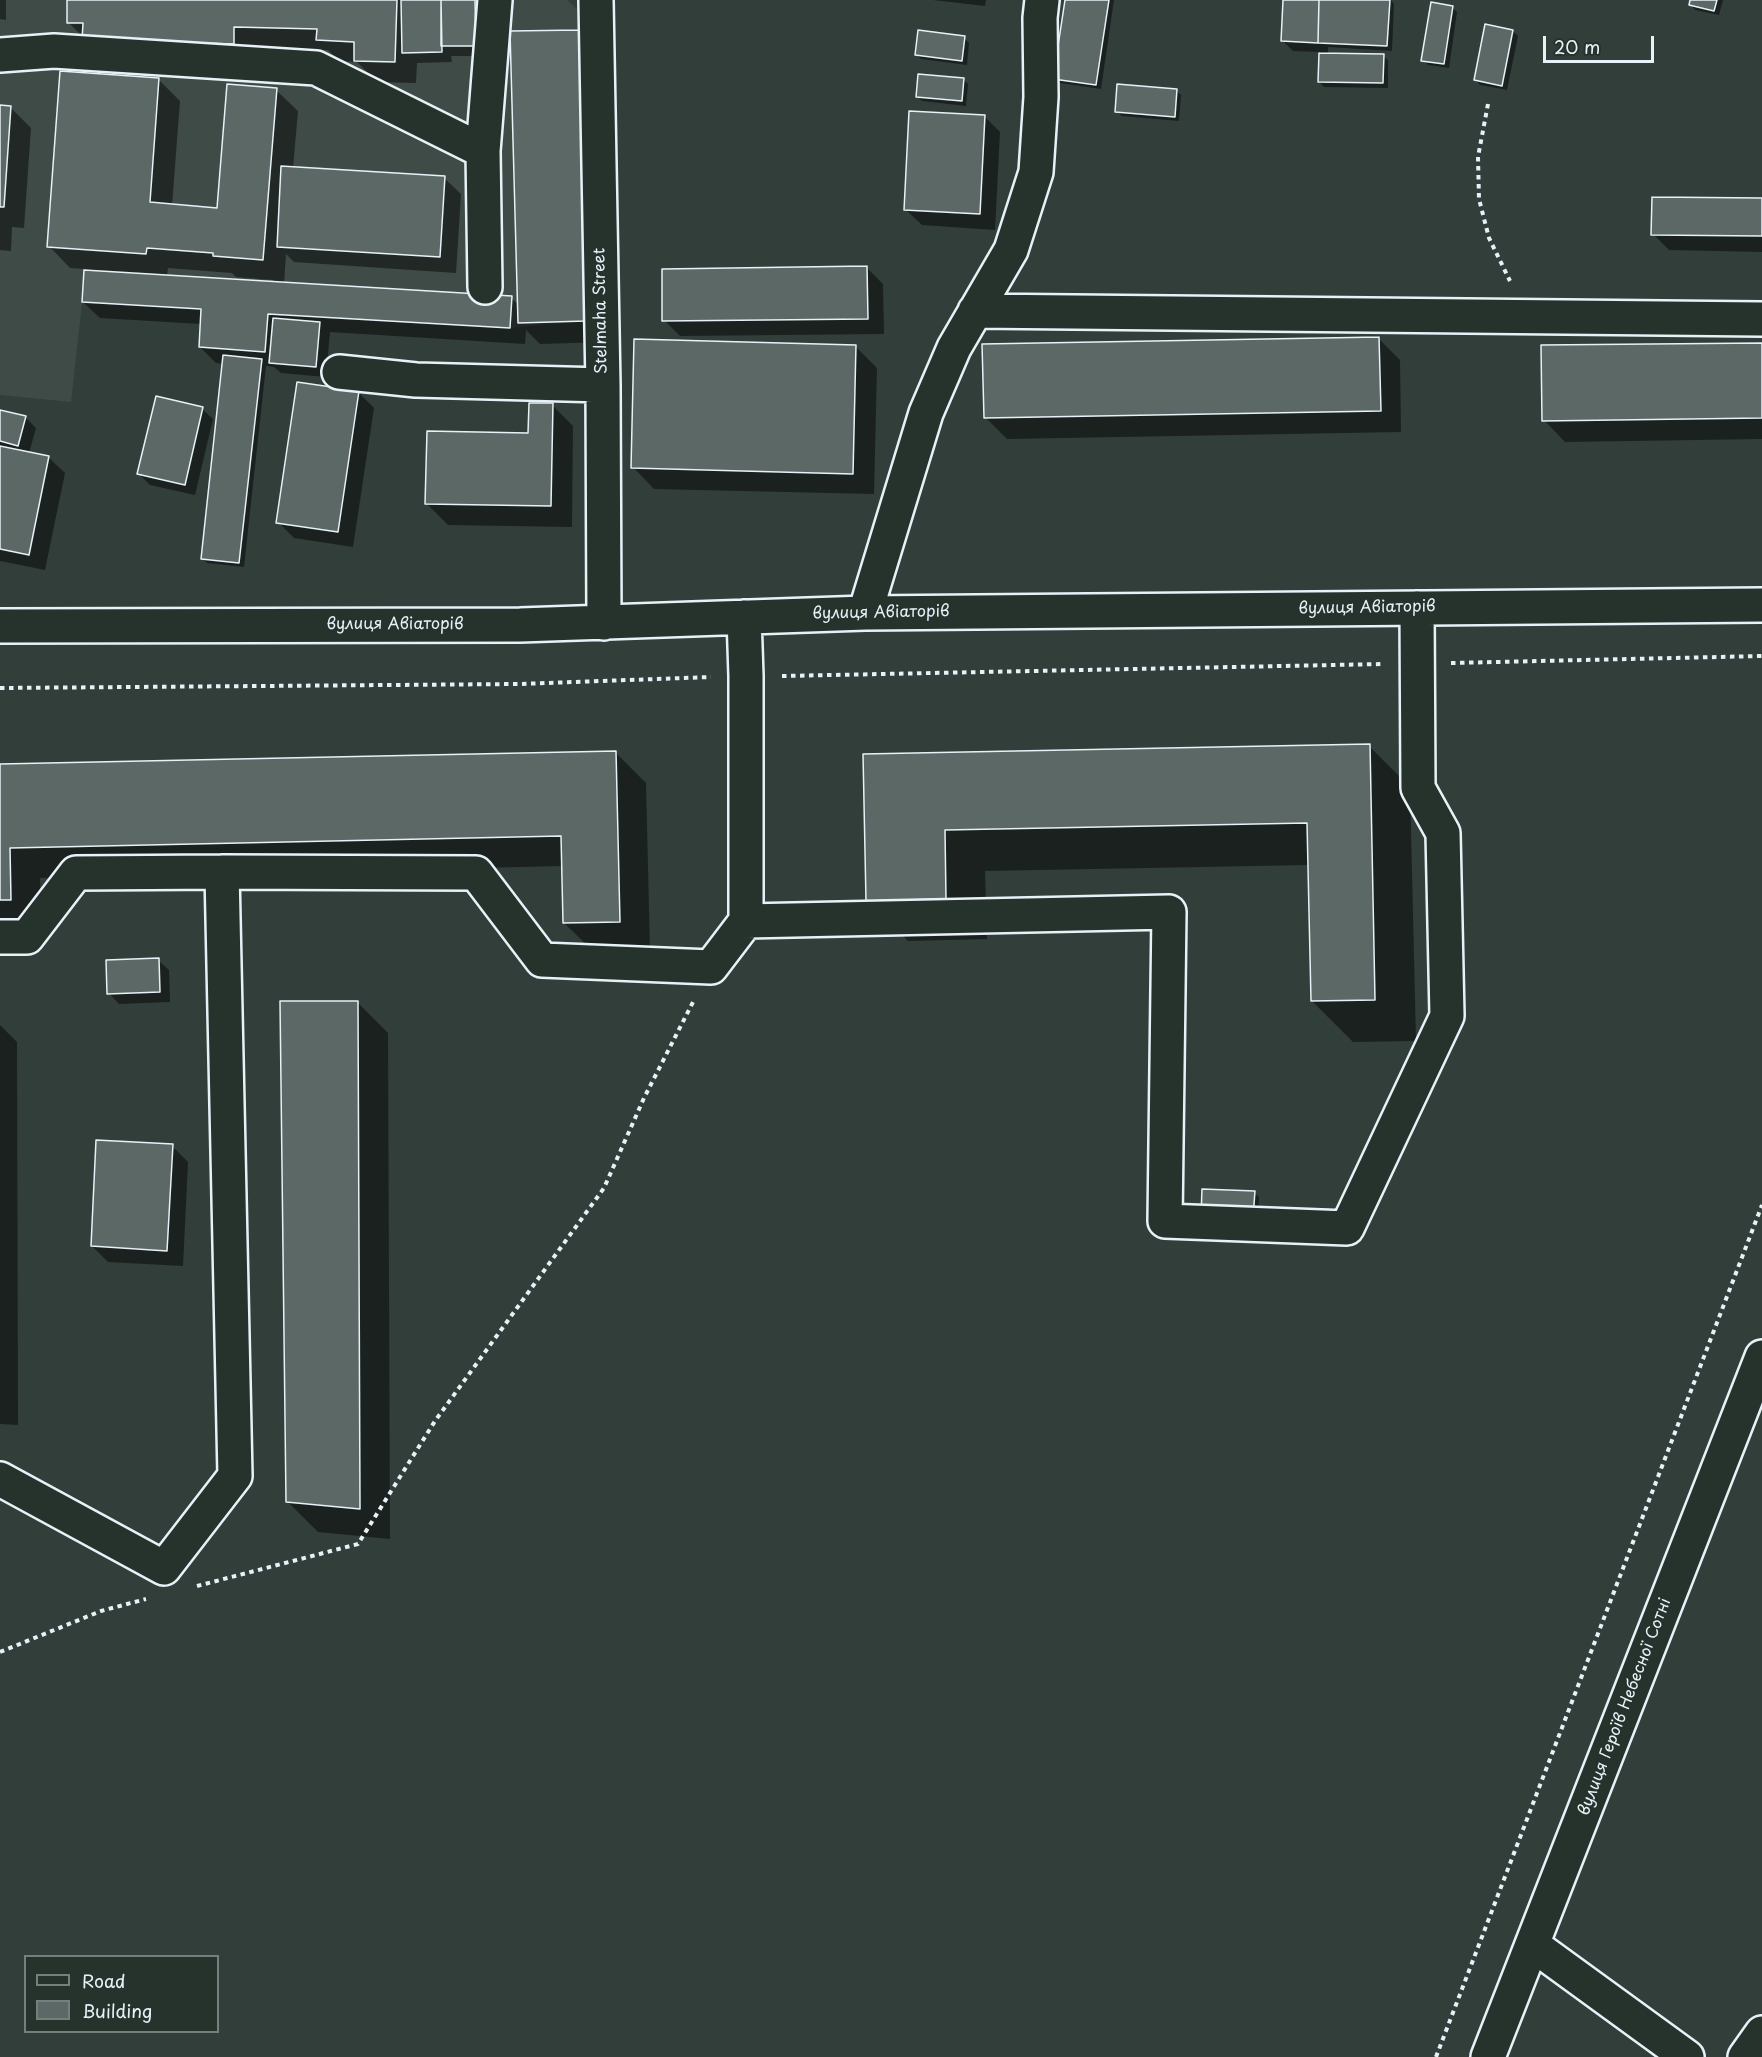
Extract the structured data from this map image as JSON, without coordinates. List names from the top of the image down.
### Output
{
  "streets": {
    "street": ["Stelmaha Street", "вулиця Авіаторів", "вулиця Героїв Небесної Сотні"]
  },
  "crossings": [
    ["Stelmaha Street", "вулиця Авіаторів"]
  ],
  "legend": ["Road", "Building"],
  "scale_bar": "20 m"
}
